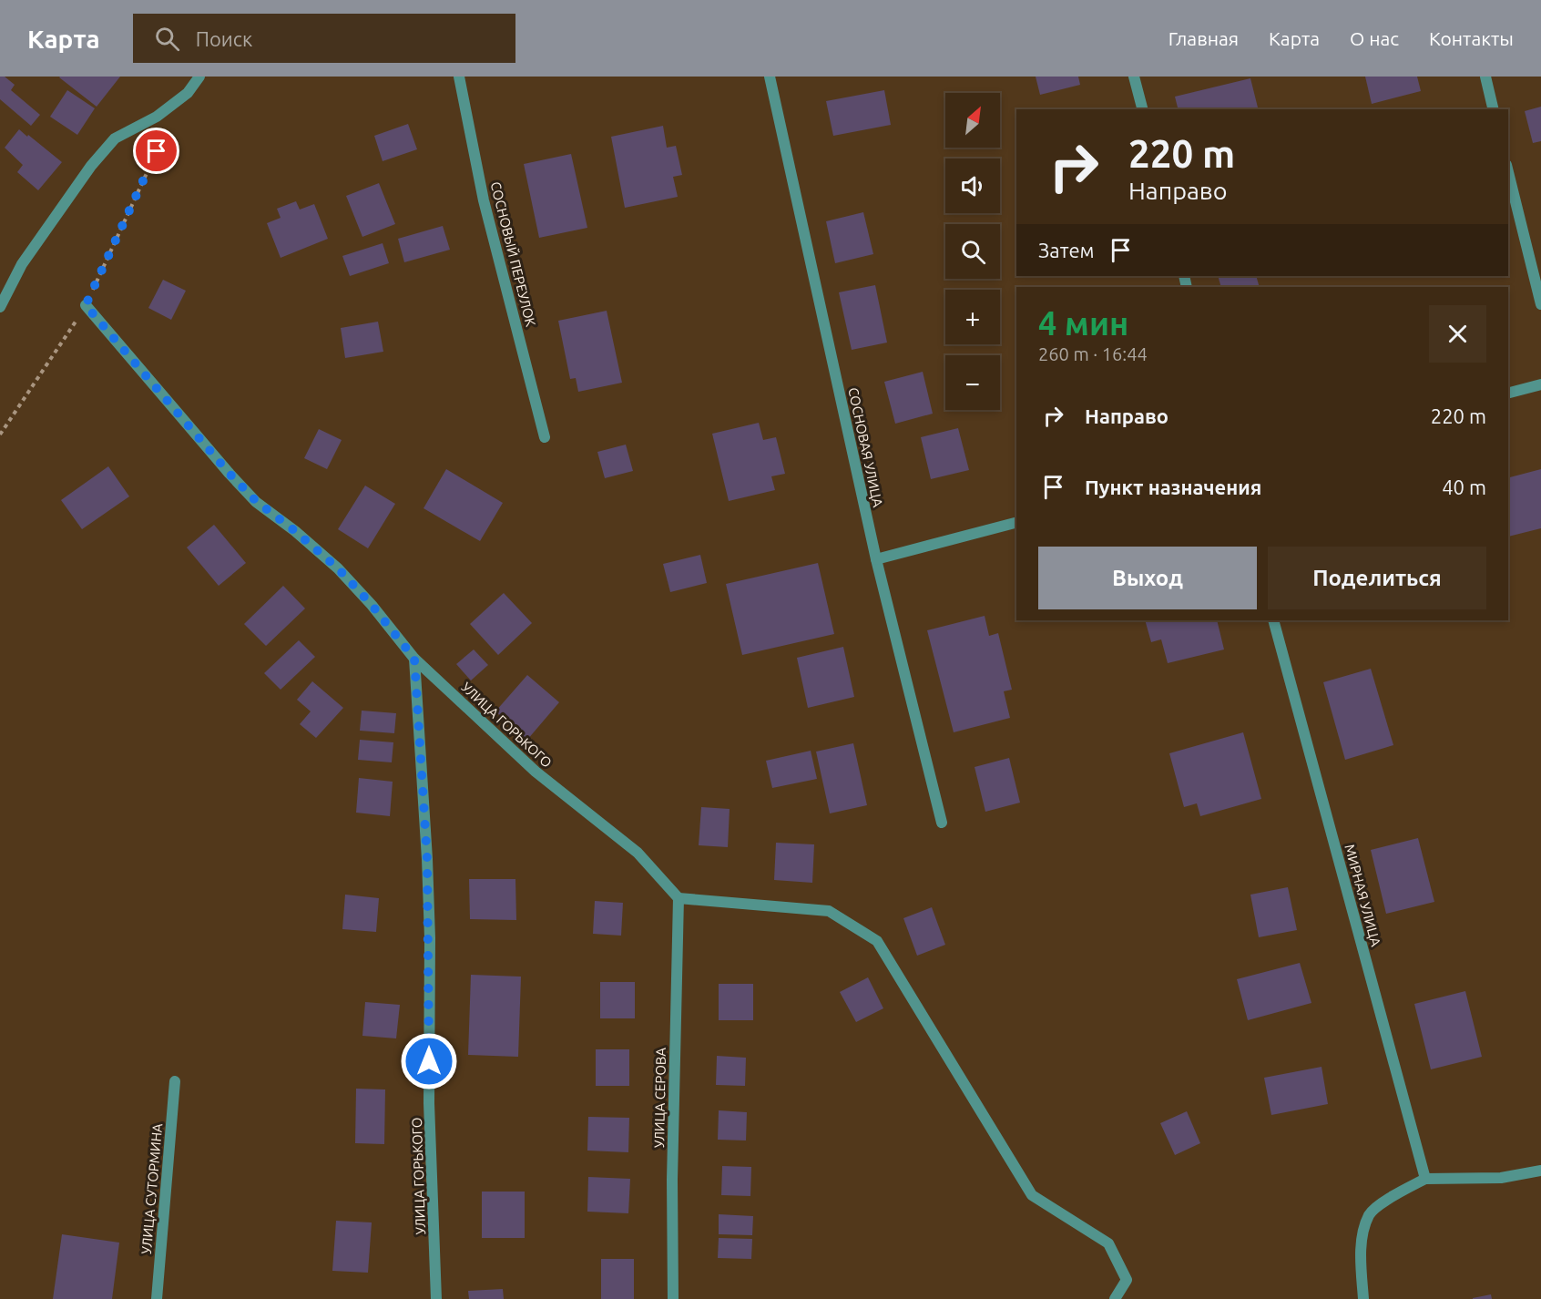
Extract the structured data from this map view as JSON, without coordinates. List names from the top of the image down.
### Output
{
  "streets": {
    "street": [
      "СОСНОВЫЙ ПЕРЕУЛОК",
      "СОСНОВАЯ УЛИЦА",
      "УЛИЦА ГОРЬКОГО",
      "МИРНАЯ УЛИЦА",
      "УЛИЦА СЕРОВА",
      "УЛИЦА СУТОРМИНА"
    ]
  },
  "crossings": [
    ["УЛИЦА ГОРЬКОГО", "УЛИЦА СЕРОВА"]
  ],
  "north": "top right",
  "page": {
    "header": "Карта",
    "search": "Поиск",
    "nav": [
      "Главная",
      "Карта",
      "О нас",
      "Контакты"
    ],
    "map_buttons": ["+", "−"],
    "turn": ["220 m", "Направо"],
    "then": "Затем",
    "heading": ["4 мин", "260 m · 16:44"],
    "list": [
      {
        "name": "Направо",
        "value": "220 m"
      },
      {
        "name": "Пункт назначения",
        "value": "40 m"
      }
    ],
    "buttons": ["Выход", "Поделиться"]
  }
}
